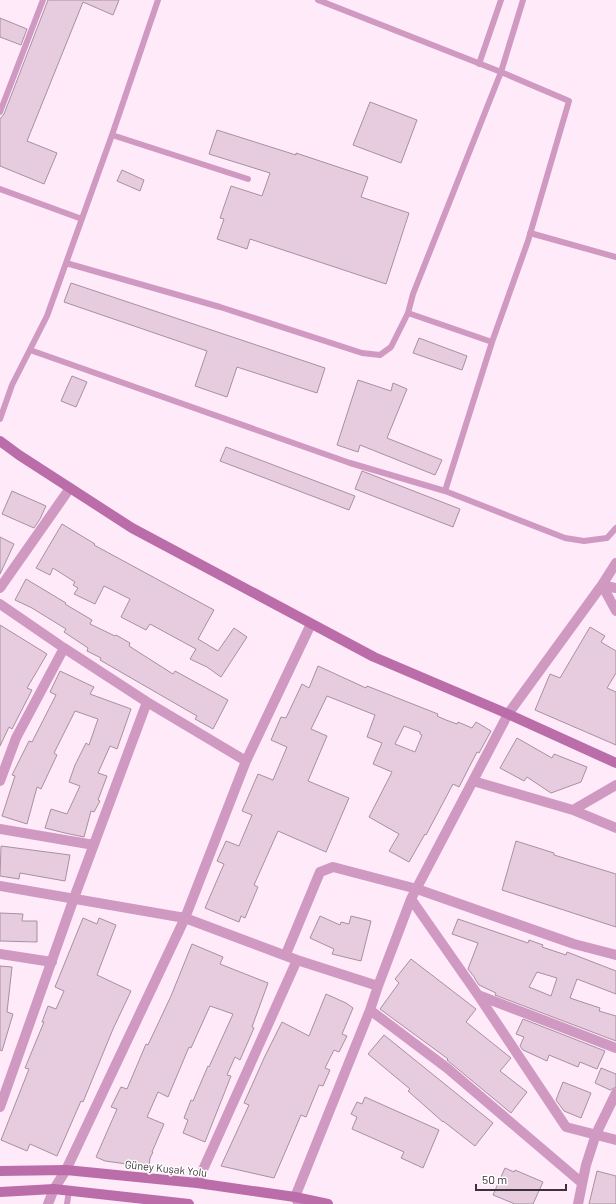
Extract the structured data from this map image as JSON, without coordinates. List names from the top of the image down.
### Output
{
  "streets": {
    "main road": ["Güney Kuşak Yolu"]
  },
  "scale_bar": "50 m"
}
